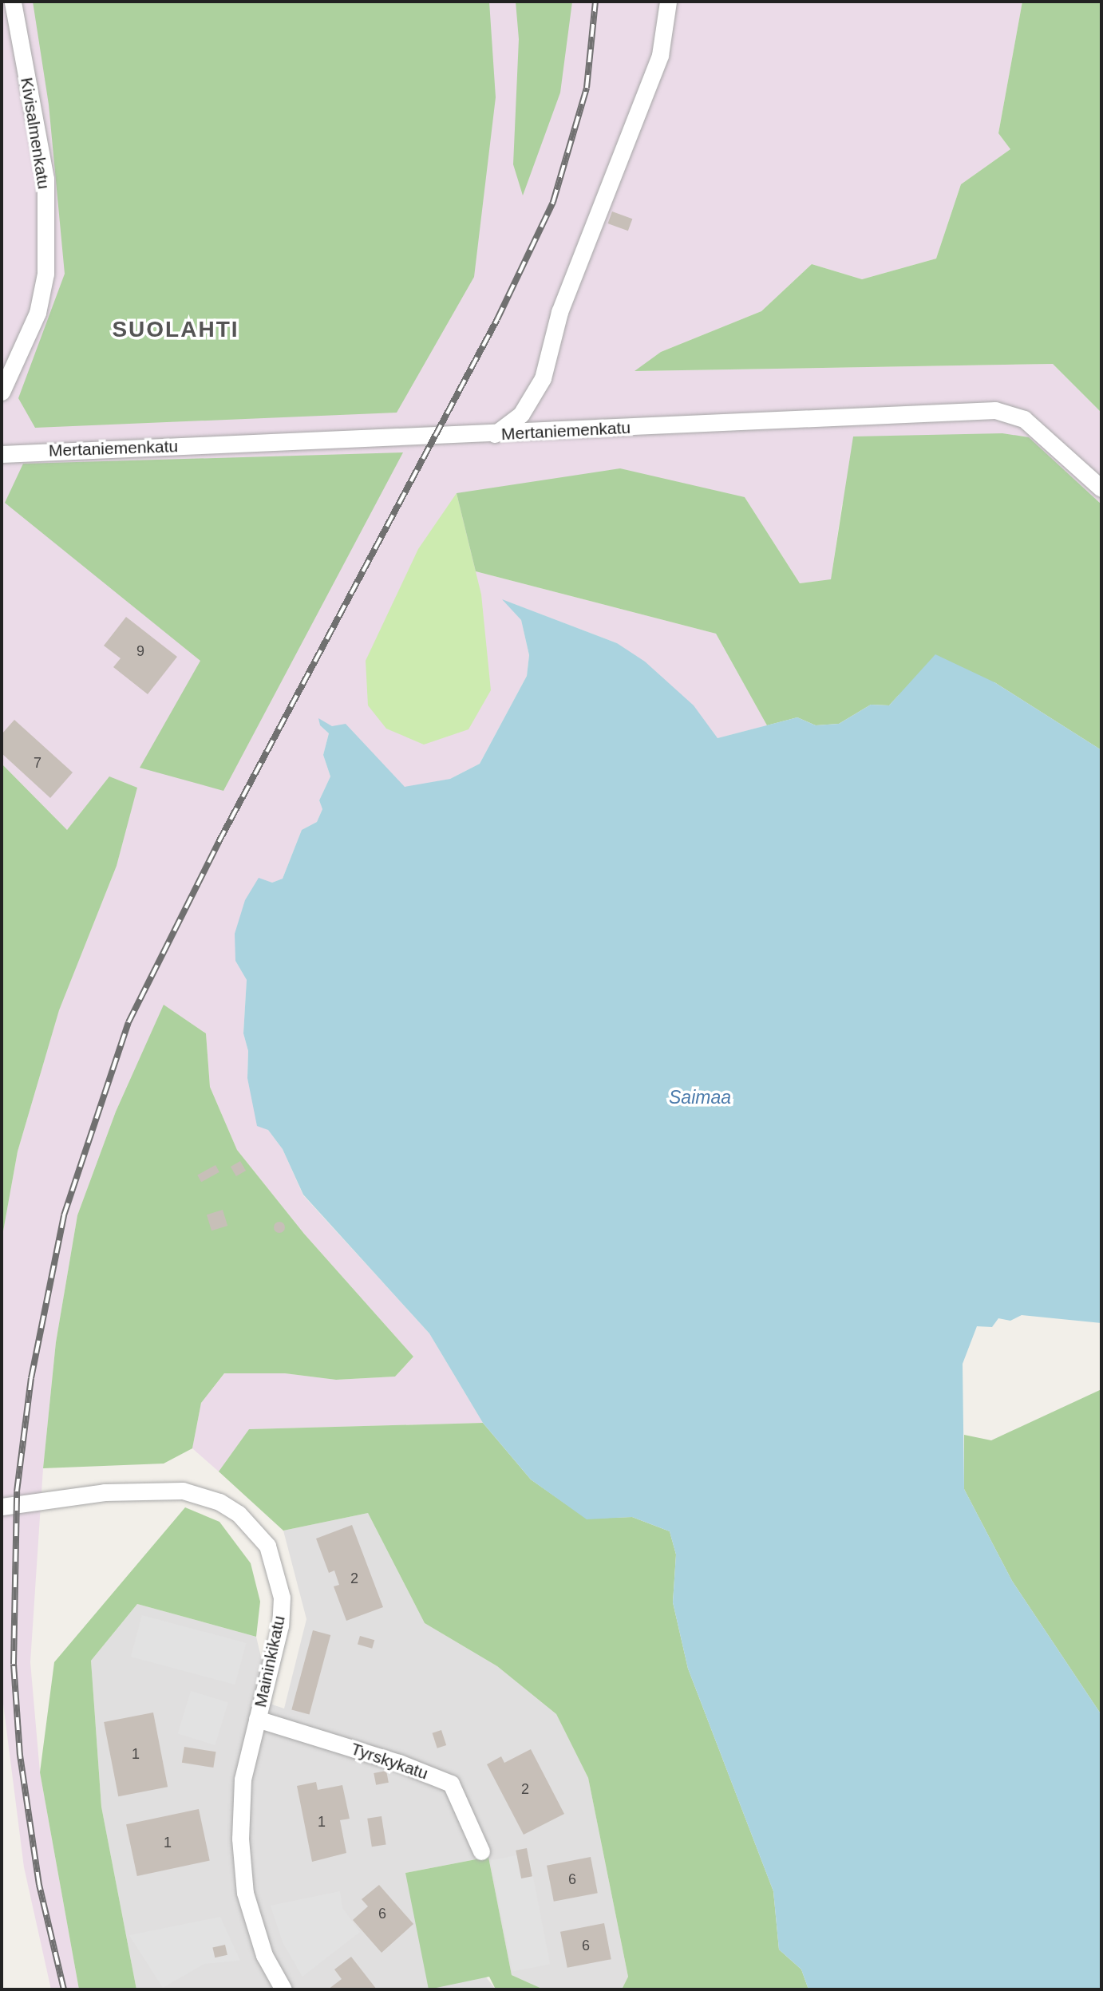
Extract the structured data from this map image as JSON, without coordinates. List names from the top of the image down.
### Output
{
  "streets": {
    "street": [
      "Kivisalmenkatu",
      "Mertaniemenkatu",
      "Maininkikatu",
      "Tyrskykatu"
    ]
  },
  "crossings": [
    ["Maininkikatu", "Tyrskykatu"]
  ],
  "districts": ["SUOLAHTI"],
  "water": ["Saimaa"],
  "house_numbers": [
    "9",
    "7",
    "2",
    "1",
    "2",
    "1",
    "1",
    "6",
    "6",
    "6"
  ]
}
